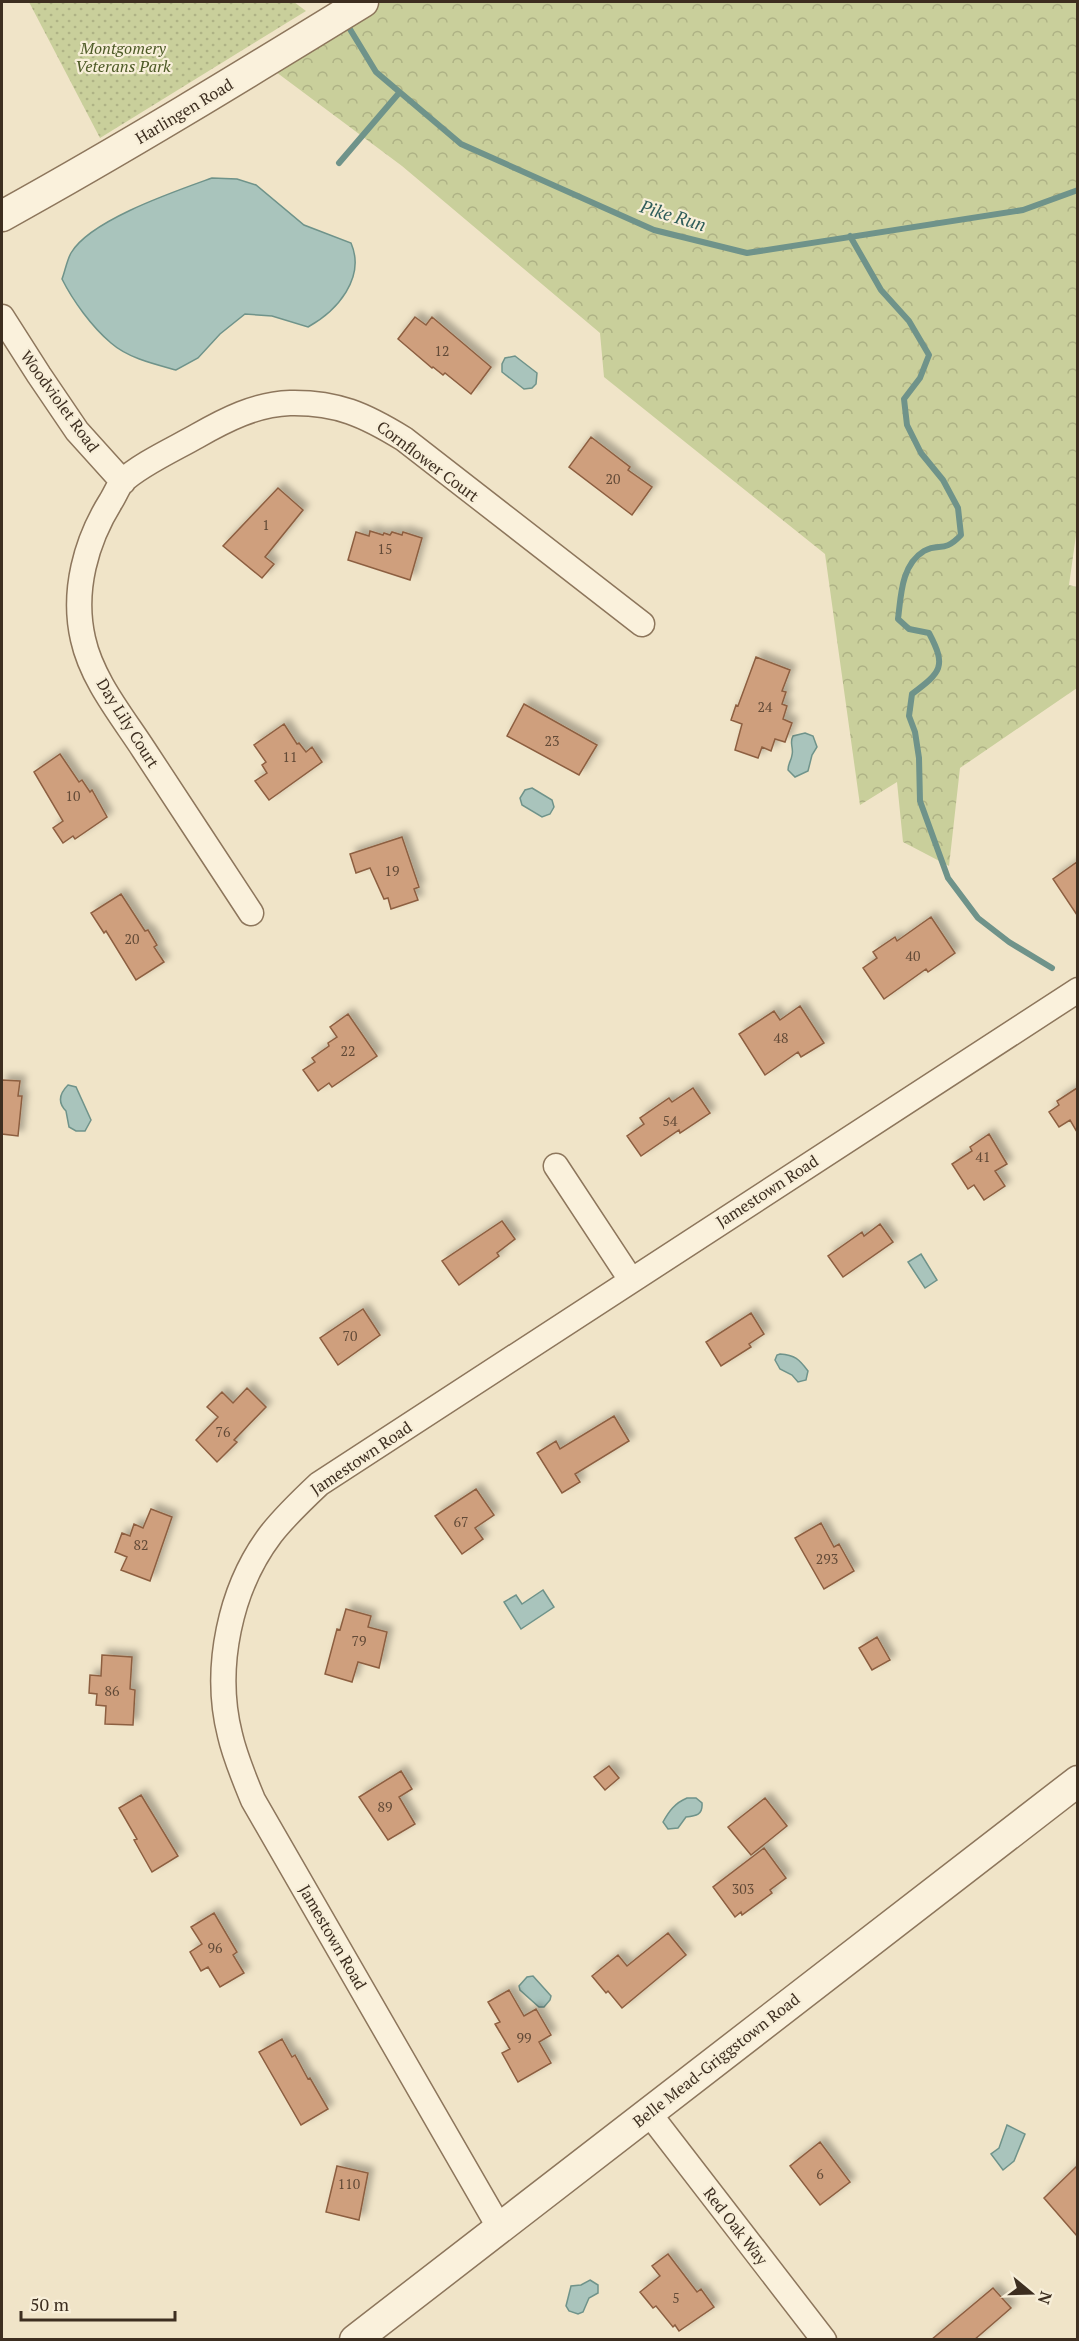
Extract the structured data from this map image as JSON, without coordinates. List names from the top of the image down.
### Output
{
  "streets": {
    "street": [
      "Harlingen Road",
      "Woodviolet Road",
      "Cornflower Court",
      "Day Lily Court",
      "Jamestown Road",
      "Belle Mead-Griggstown Road",
      "Red Oak Way"
    ]
  },
  "crossings": [
    ["Woodviolet Road", "Cornflower Court"],
    ["Woodviolet Road", "Day Lily Court"],
    ["Cornflower Court", "Day Lily Court"],
    ["Jamestown Road", "Belle Mead-Griggstown Road"],
    ["Belle Mead-Griggstown Road", "Red Oak Way"]
  ],
  "water": ["Pike Run"],
  "parks": ["Montgomery Veterans Park"],
  "house_numbers": [
    "12",
    "20",
    "1",
    "15",
    "24",
    "23",
    "11",
    "10",
    "19",
    "20",
    "40",
    "48",
    "22",
    "54",
    "41",
    "70",
    "76",
    "67",
    "82",
    "293",
    "79",
    "86",
    "89",
    "303",
    "96",
    "99",
    "6",
    "110",
    "5"
  ],
  "scale_bar": "50 m",
  "north": "right"
}
